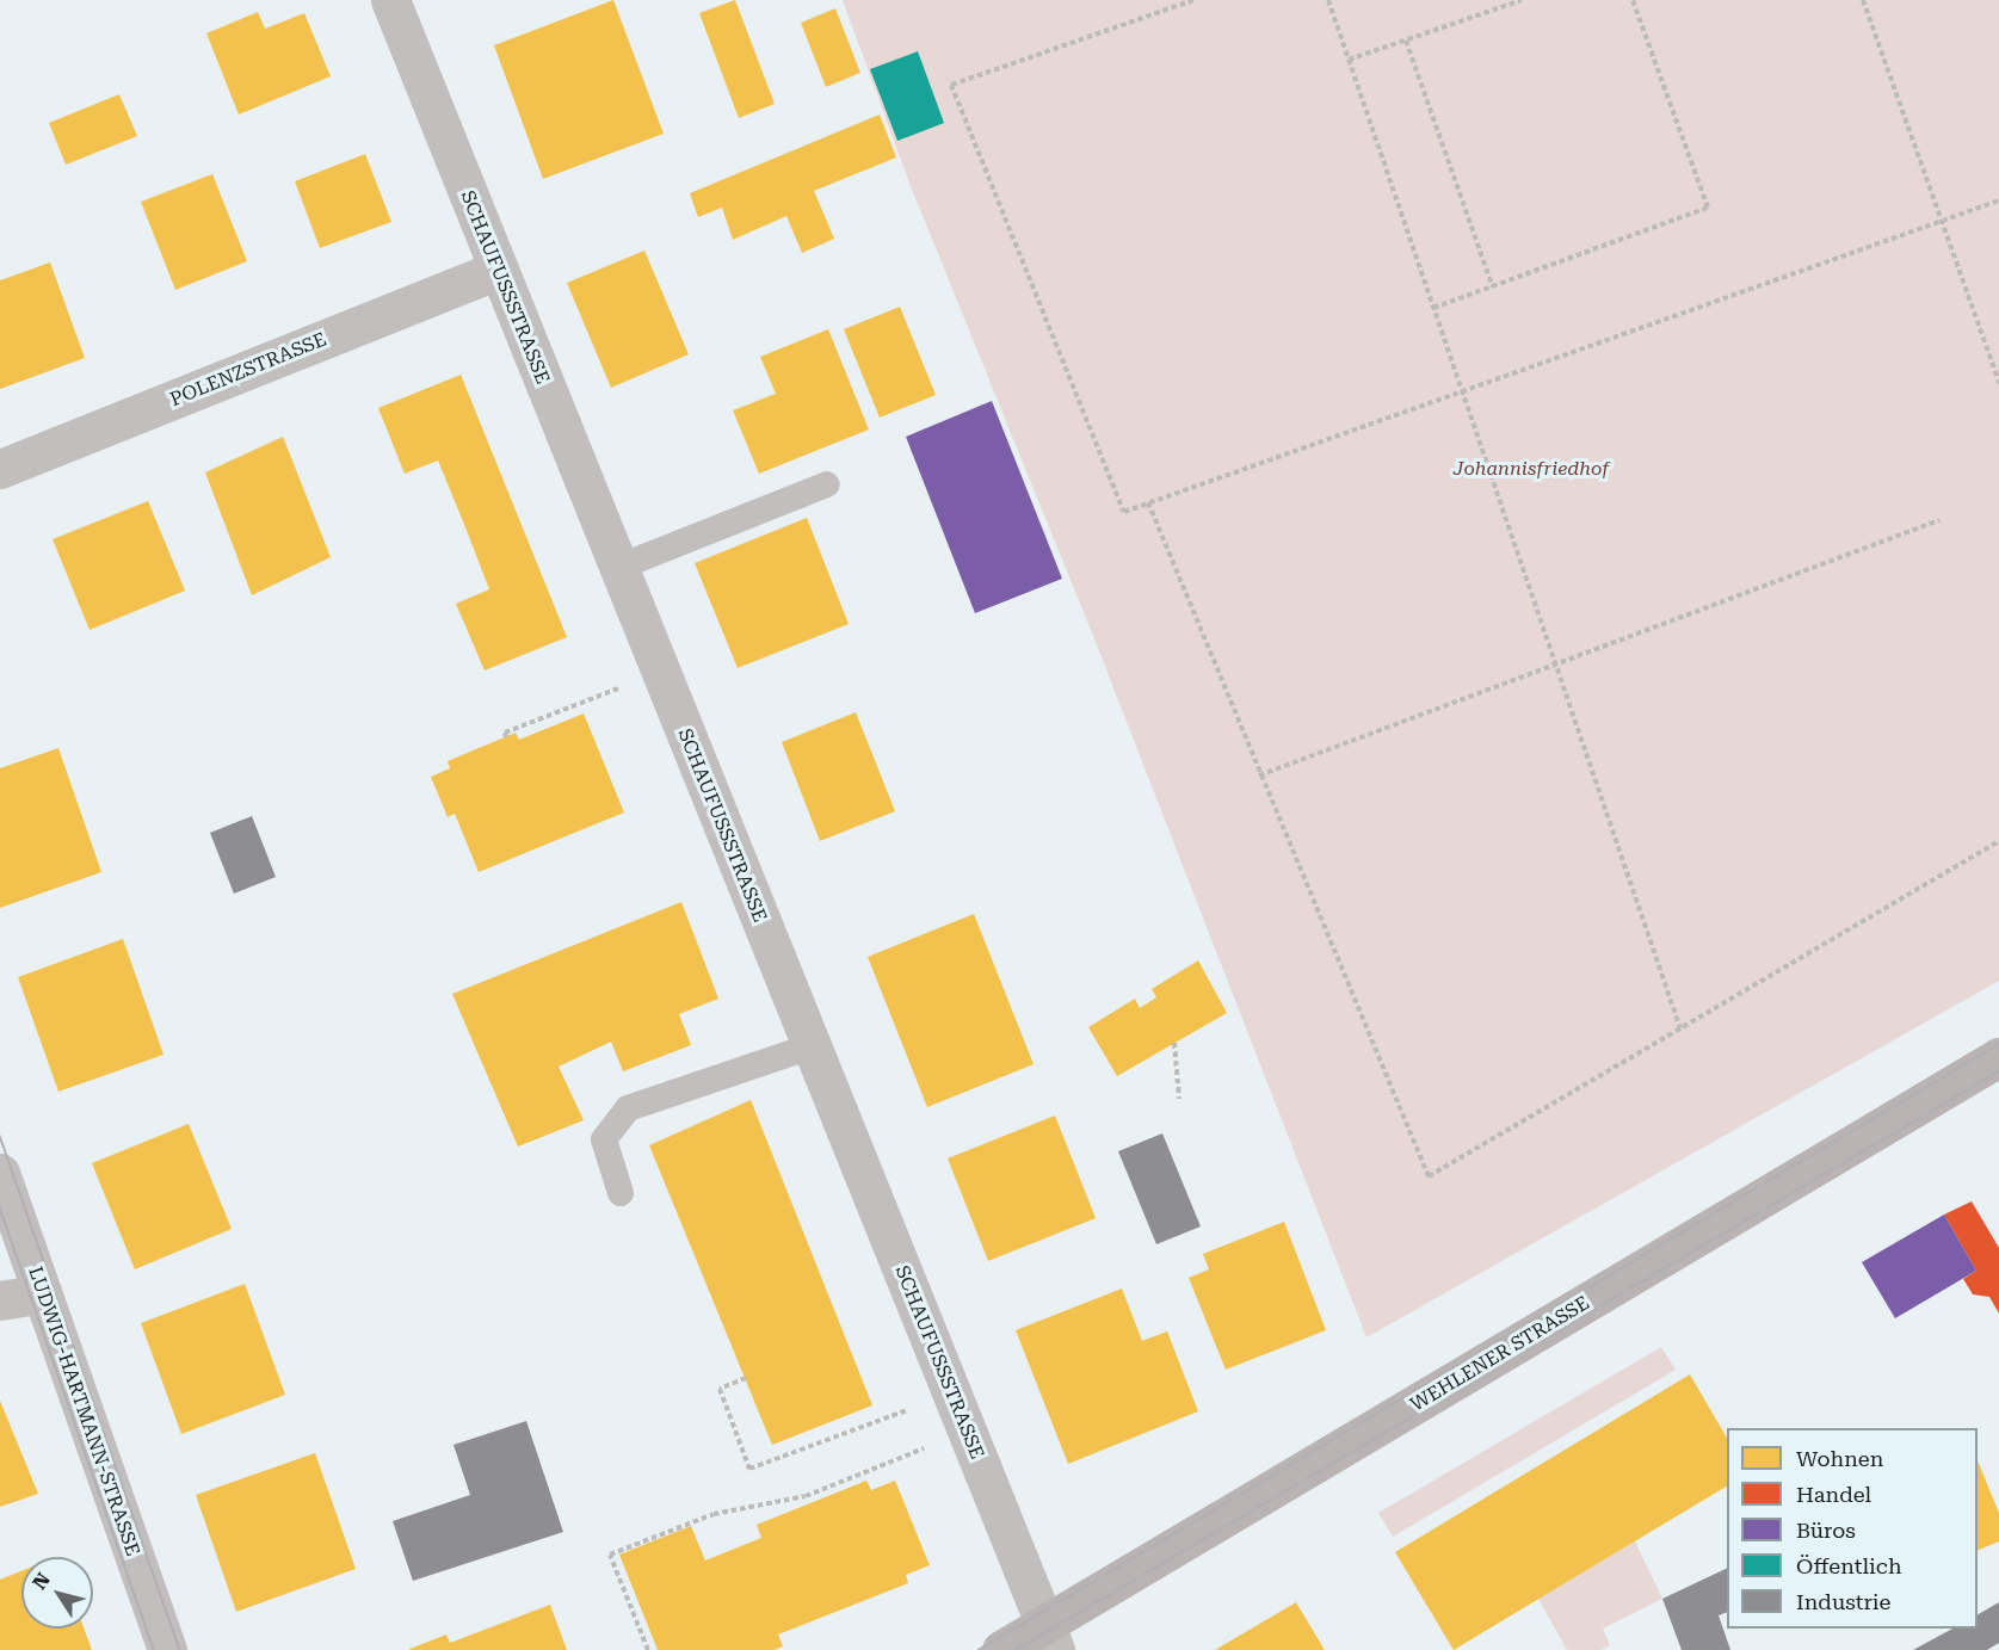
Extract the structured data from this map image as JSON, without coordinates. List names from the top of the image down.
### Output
{
  "streets": {
    "main road": ["WEHLENER STRASSE"],
    "street": ["SCHAUFUSSSTRASSE", "POLENZSTRASSE", "LUDWIG-HARTMANN-STRASSE"]
  },
  "crossings": [
    ["SCHAUFUSSSTRASSE", "POLENZSTRASSE"],
    ["SCHAUFUSSSTRASSE", "WEHLENER STRASSE"]
  ],
  "parks": ["Johannisfriedhof"],
  "legend": [
    "Wohnen",
    "Handel",
    "Büros",
    "Öffentlich",
    "Industrie"
  ],
  "north": "top left"
}
